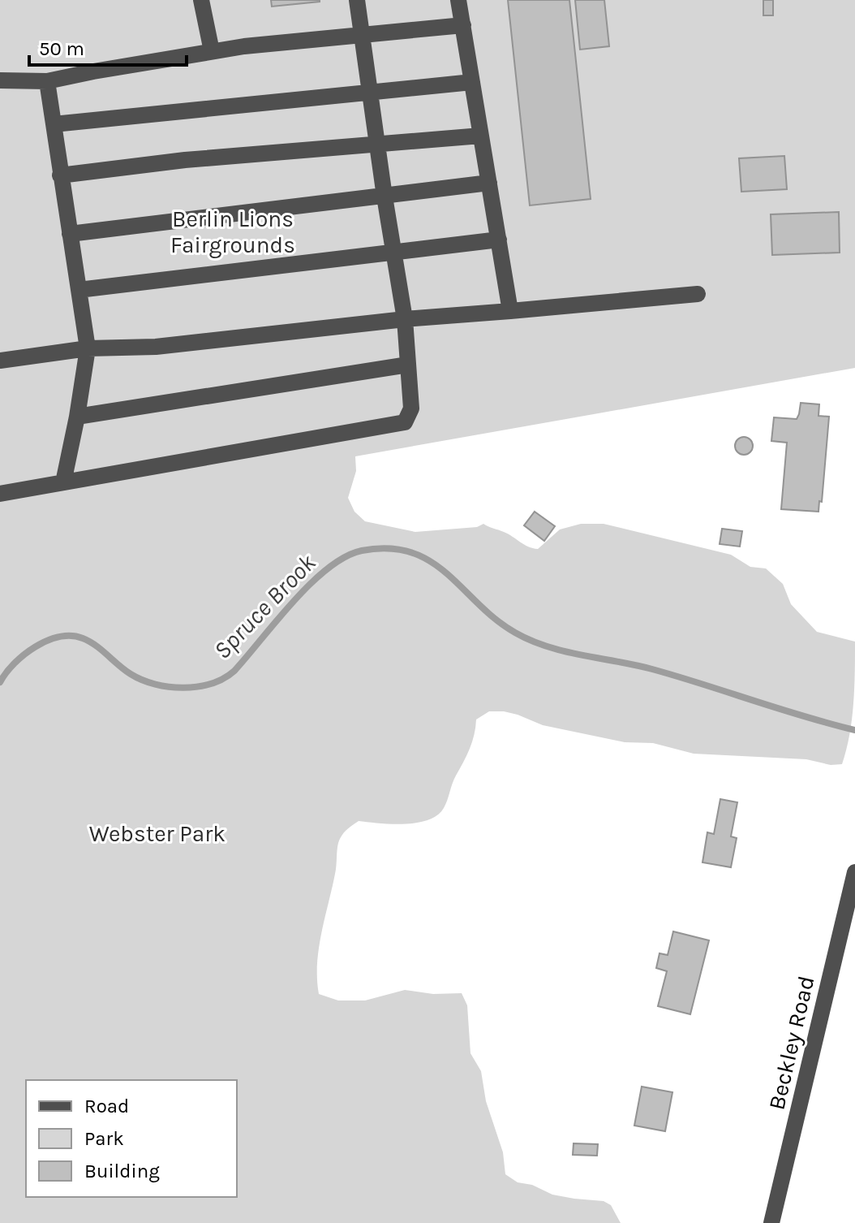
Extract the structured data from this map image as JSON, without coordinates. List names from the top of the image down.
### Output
{
  "streets": {
    "street": ["Beckley Road"]
  },
  "water": ["Spruce Brook"],
  "parks": ["Berlin Lions Fairgrounds", "Webster Park"],
  "legend": ["Road", "Park", "Building"],
  "scale_bar": "50 m"
}
